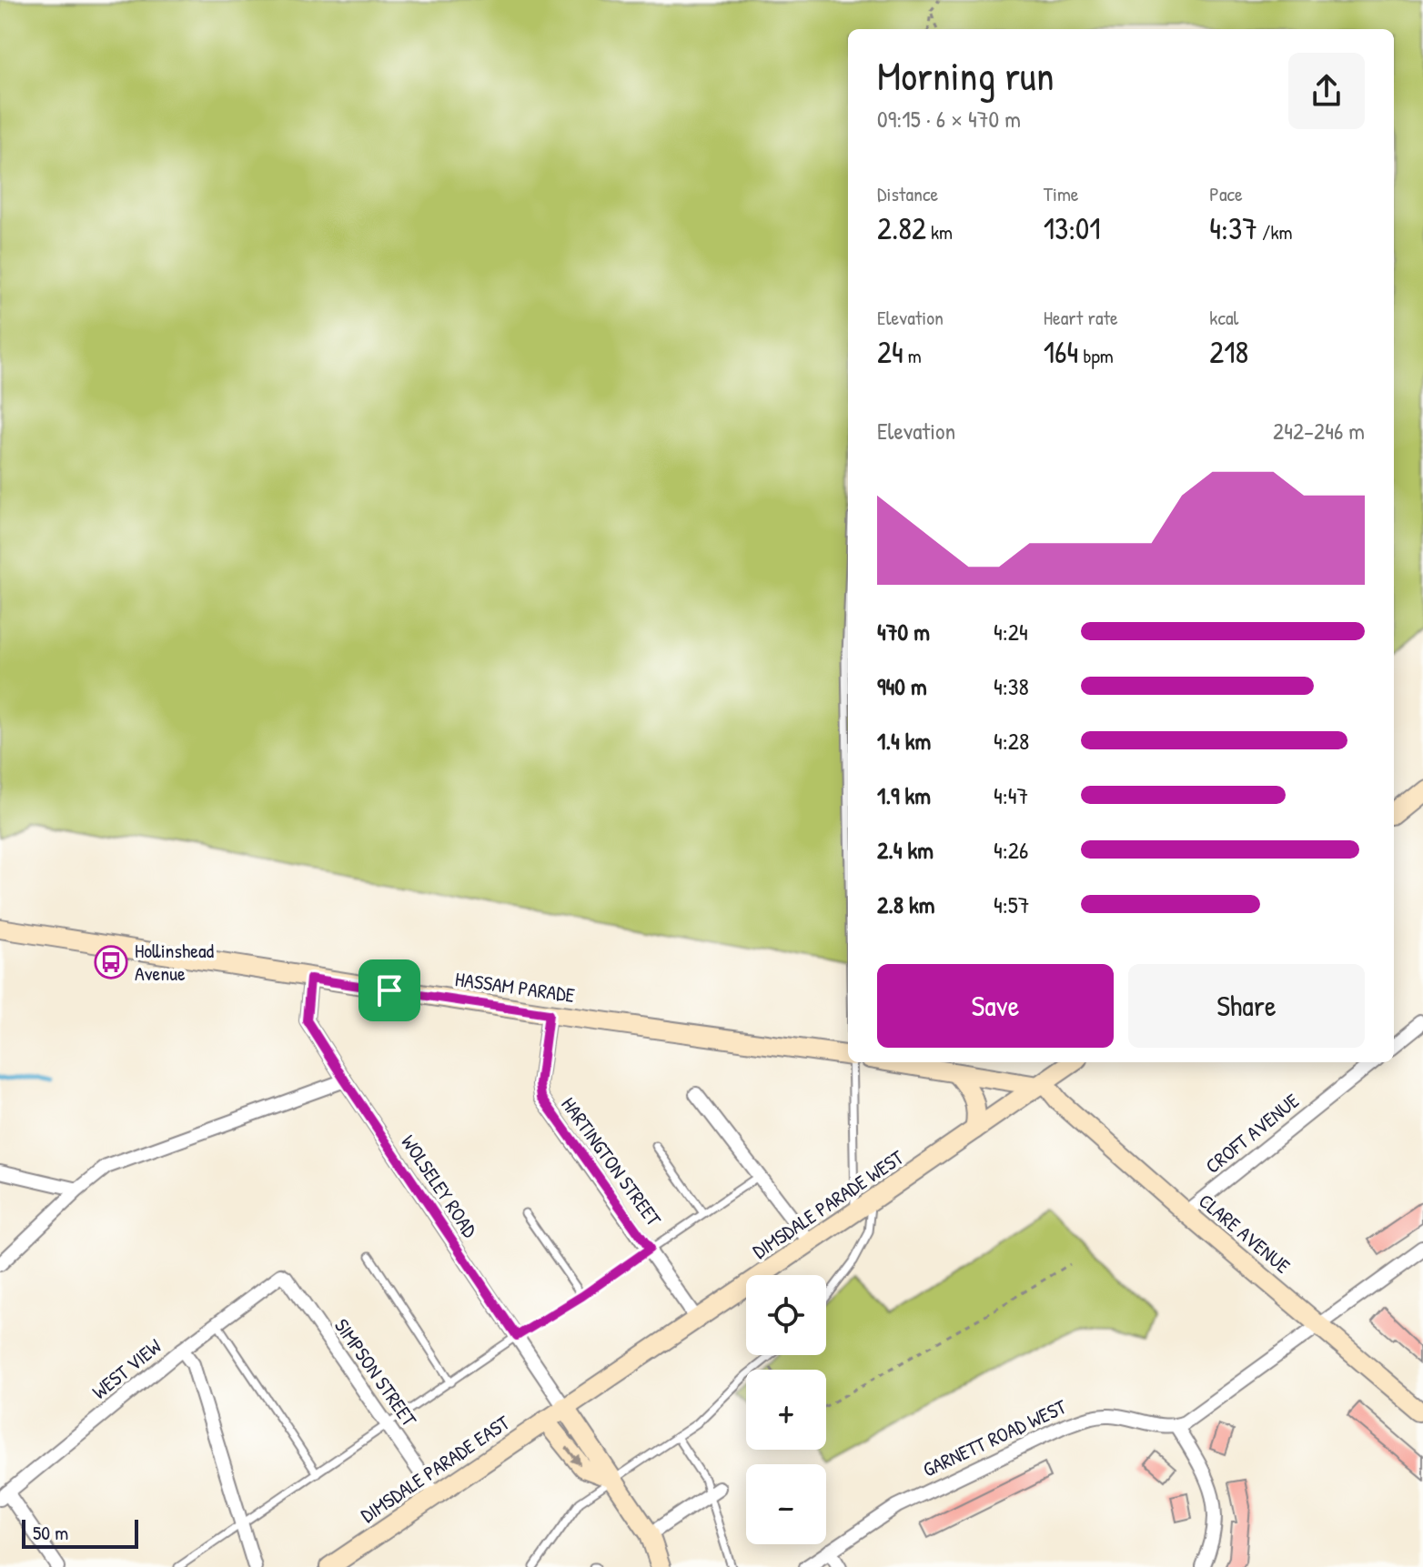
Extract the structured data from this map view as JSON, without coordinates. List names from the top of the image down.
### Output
{
  "streets": {
    "street": [
      "HASSAM PARADE",
      "CROFT AVENUE",
      "HARTINGTON STREET",
      "WOLSELEY ROAD",
      "DIMSDALE PARADE WEST",
      "CLARE AVENUE",
      "WEST VIEW",
      "SIMPSON STREET",
      "GARNETT ROAD WEST",
      "DIMSDALE PARADE EAST"
    ]
  },
  "crossings": [
    ["HASSAM PARADE", "HARTINGTON STREET"],
    ["HASSAM PARADE", "WOLSELEY ROAD"],
    ["CROFT AVENUE", "CLARE AVENUE"],
    ["HARTINGTON STREET", "DIMSDALE PARADE WEST"],
    ["WOLSELEY ROAD", "DIMSDALE PARADE WEST"],
    ["WOLSELEY ROAD", "DIMSDALE PARADE EAST"],
    ["DIMSDALE PARADE WEST", "CLARE AVENUE"],
    ["DIMSDALE PARADE WEST", "DIMSDALE PARADE EAST"],
    ["WEST VIEW", "SIMPSON STREET"],
    ["SIMPSON STREET", "DIMSDALE PARADE EAST"]
  ],
  "places": {
    "bus stop": ["Hollinshead Avenue"]
  },
  "scale_bar": "50 m",
  "page": {
    "heading": ["Morning run", "09:15 · 6 × 470 m"],
    "stats": [
      ["Distance", "2.82 km"],
      ["Time", "13:01"],
      ["Pace", "4:37 /km"],
      ["Elevation", "24 m"],
      ["Heart rate", "164 bpm"],
      ["kcal", "218"]
    ],
    "chart": ["Elevation", "242–246 m"],
    "list": [
      {
        "name": "470 m",
        "note": "4:24"
      },
      {
        "name": "940 m",
        "note": "4:38"
      },
      {
        "name": "1.4 km",
        "note": "4:28"
      },
      {
        "name": "1.9 km",
        "note": "4:47"
      },
      {
        "name": "2.4 km",
        "note": "4:26"
      },
      {
        "name": "2.8 km",
        "note": "4:57"
      }
    ],
    "buttons": ["Save", "Share"],
    "map_buttons": ["+", "−"],
    "scale": "50 m"
  }
}
